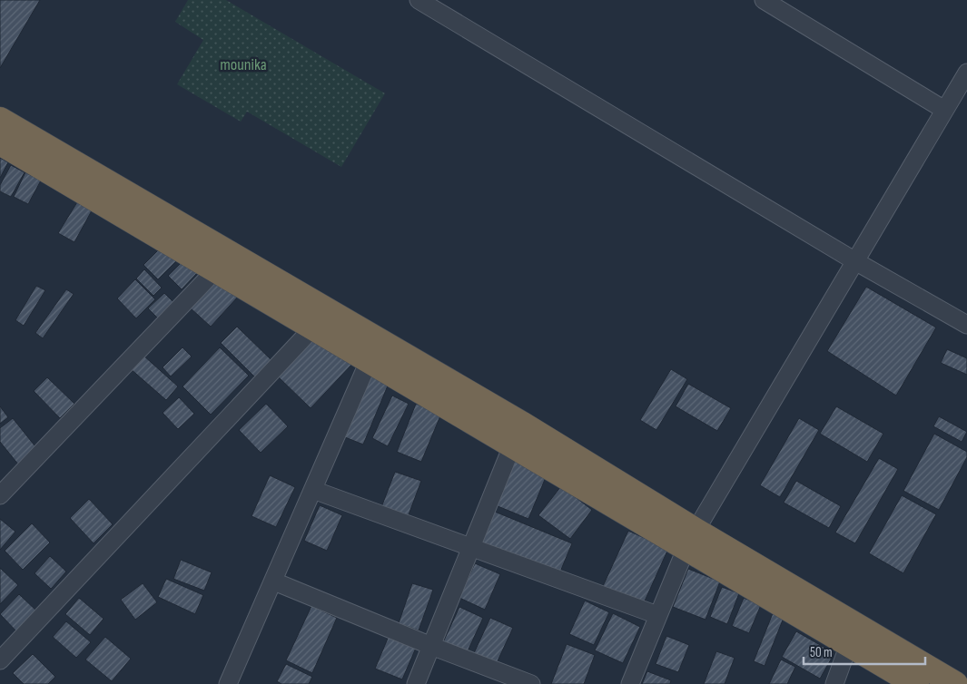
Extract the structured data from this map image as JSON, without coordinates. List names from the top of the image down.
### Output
{
  "parks": ["mounika"],
  "scale_bar": "50 m"
}
